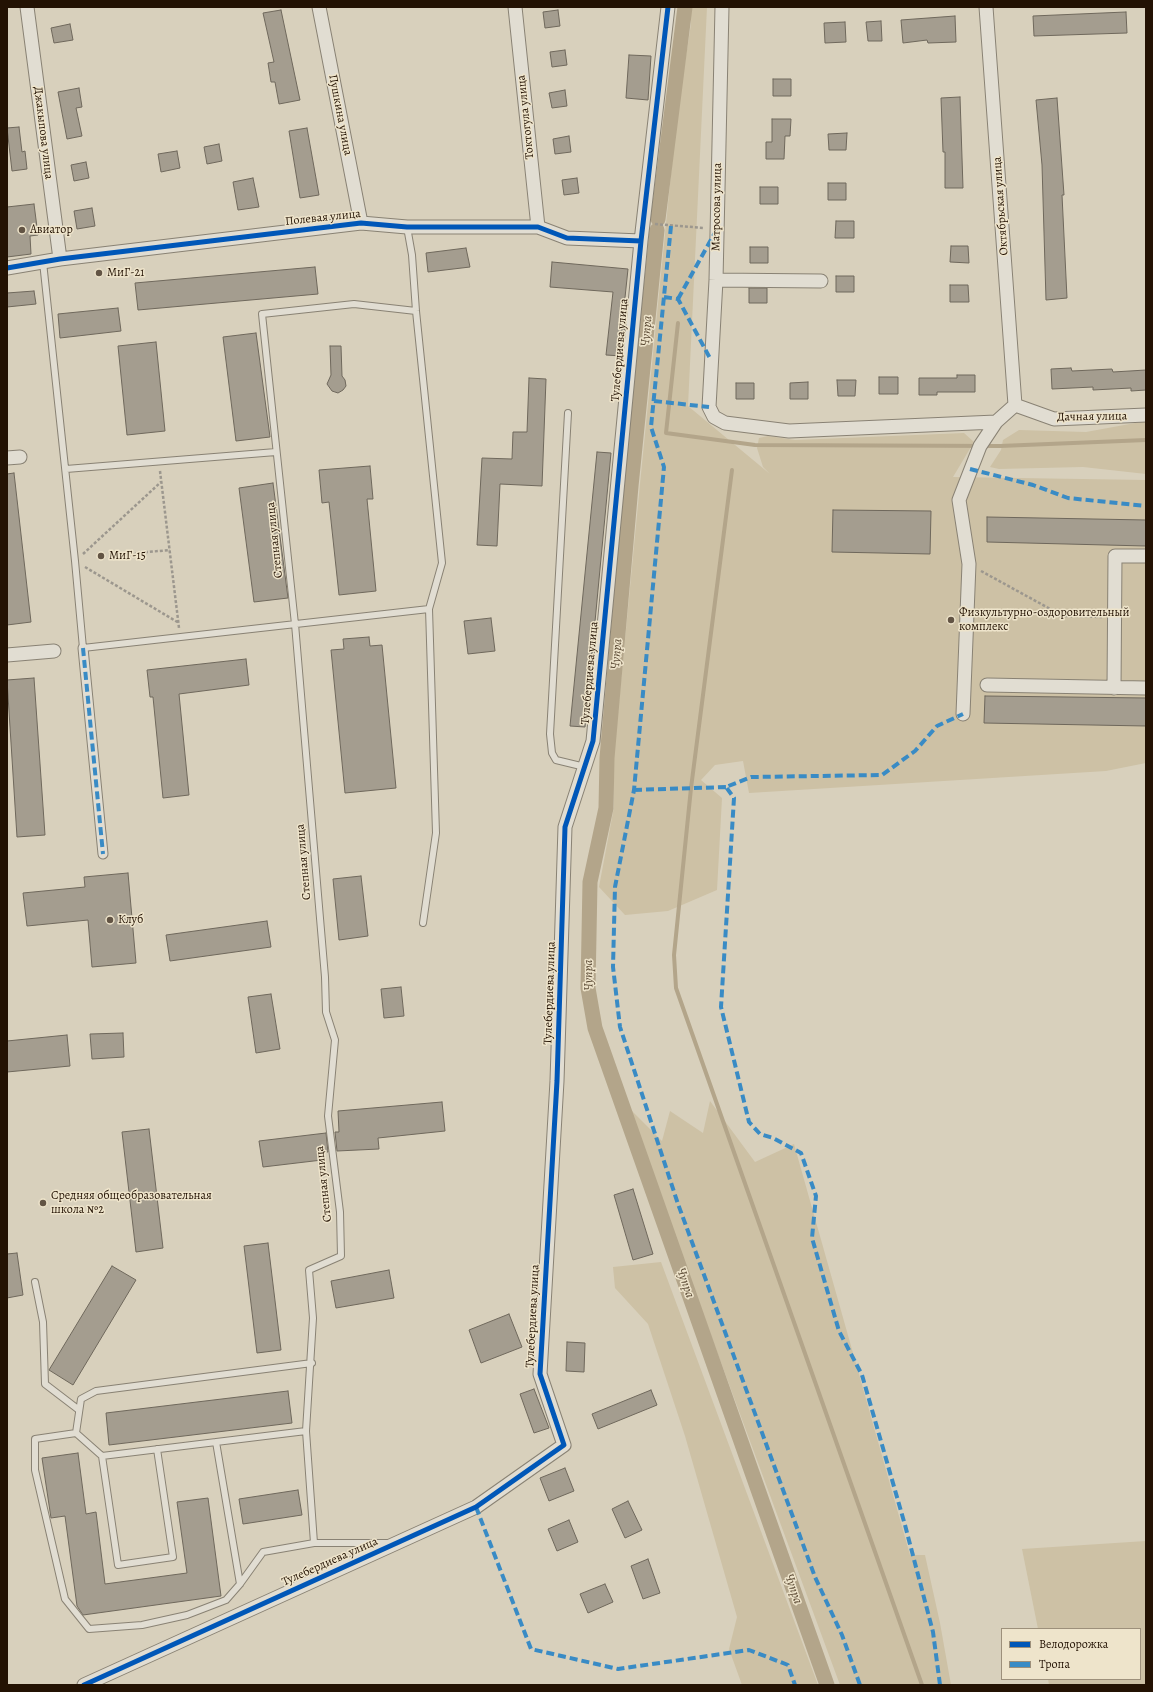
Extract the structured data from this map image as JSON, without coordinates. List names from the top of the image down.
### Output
{
  "streets": {
    "street": [
      "Пушкина улица",
      "Токтогула улица",
      "Джакыпова улица",
      "Октябрьская улица",
      "Матросова улица",
      "Полевая улица",
      "Тулебердиева улица",
      "Дачная улица"
    ],
    "lane": ["Степная улица"]
  },
  "crossings": [
    ["Пушкина улица", "Полевая улица"],
    ["Токтогула улица", "Полевая улица"],
    ["Джакыпова улица", "Полевая улица"],
    ["Октябрьская улица", "Дачная улица"],
    ["Полевая улица", "Тулебердиева улица"]
  ],
  "water": ["Чупра"],
  "places": [
    "Авиатор",
    "МиГ-21",
    "МиГ-15",
    "Физкультурно-оздоровительный комплекс",
    "Клуб",
    "Средняя общеобразовательная школа №2"
  ],
  "legend": ["Велодорожка", "Тропа"]
}
